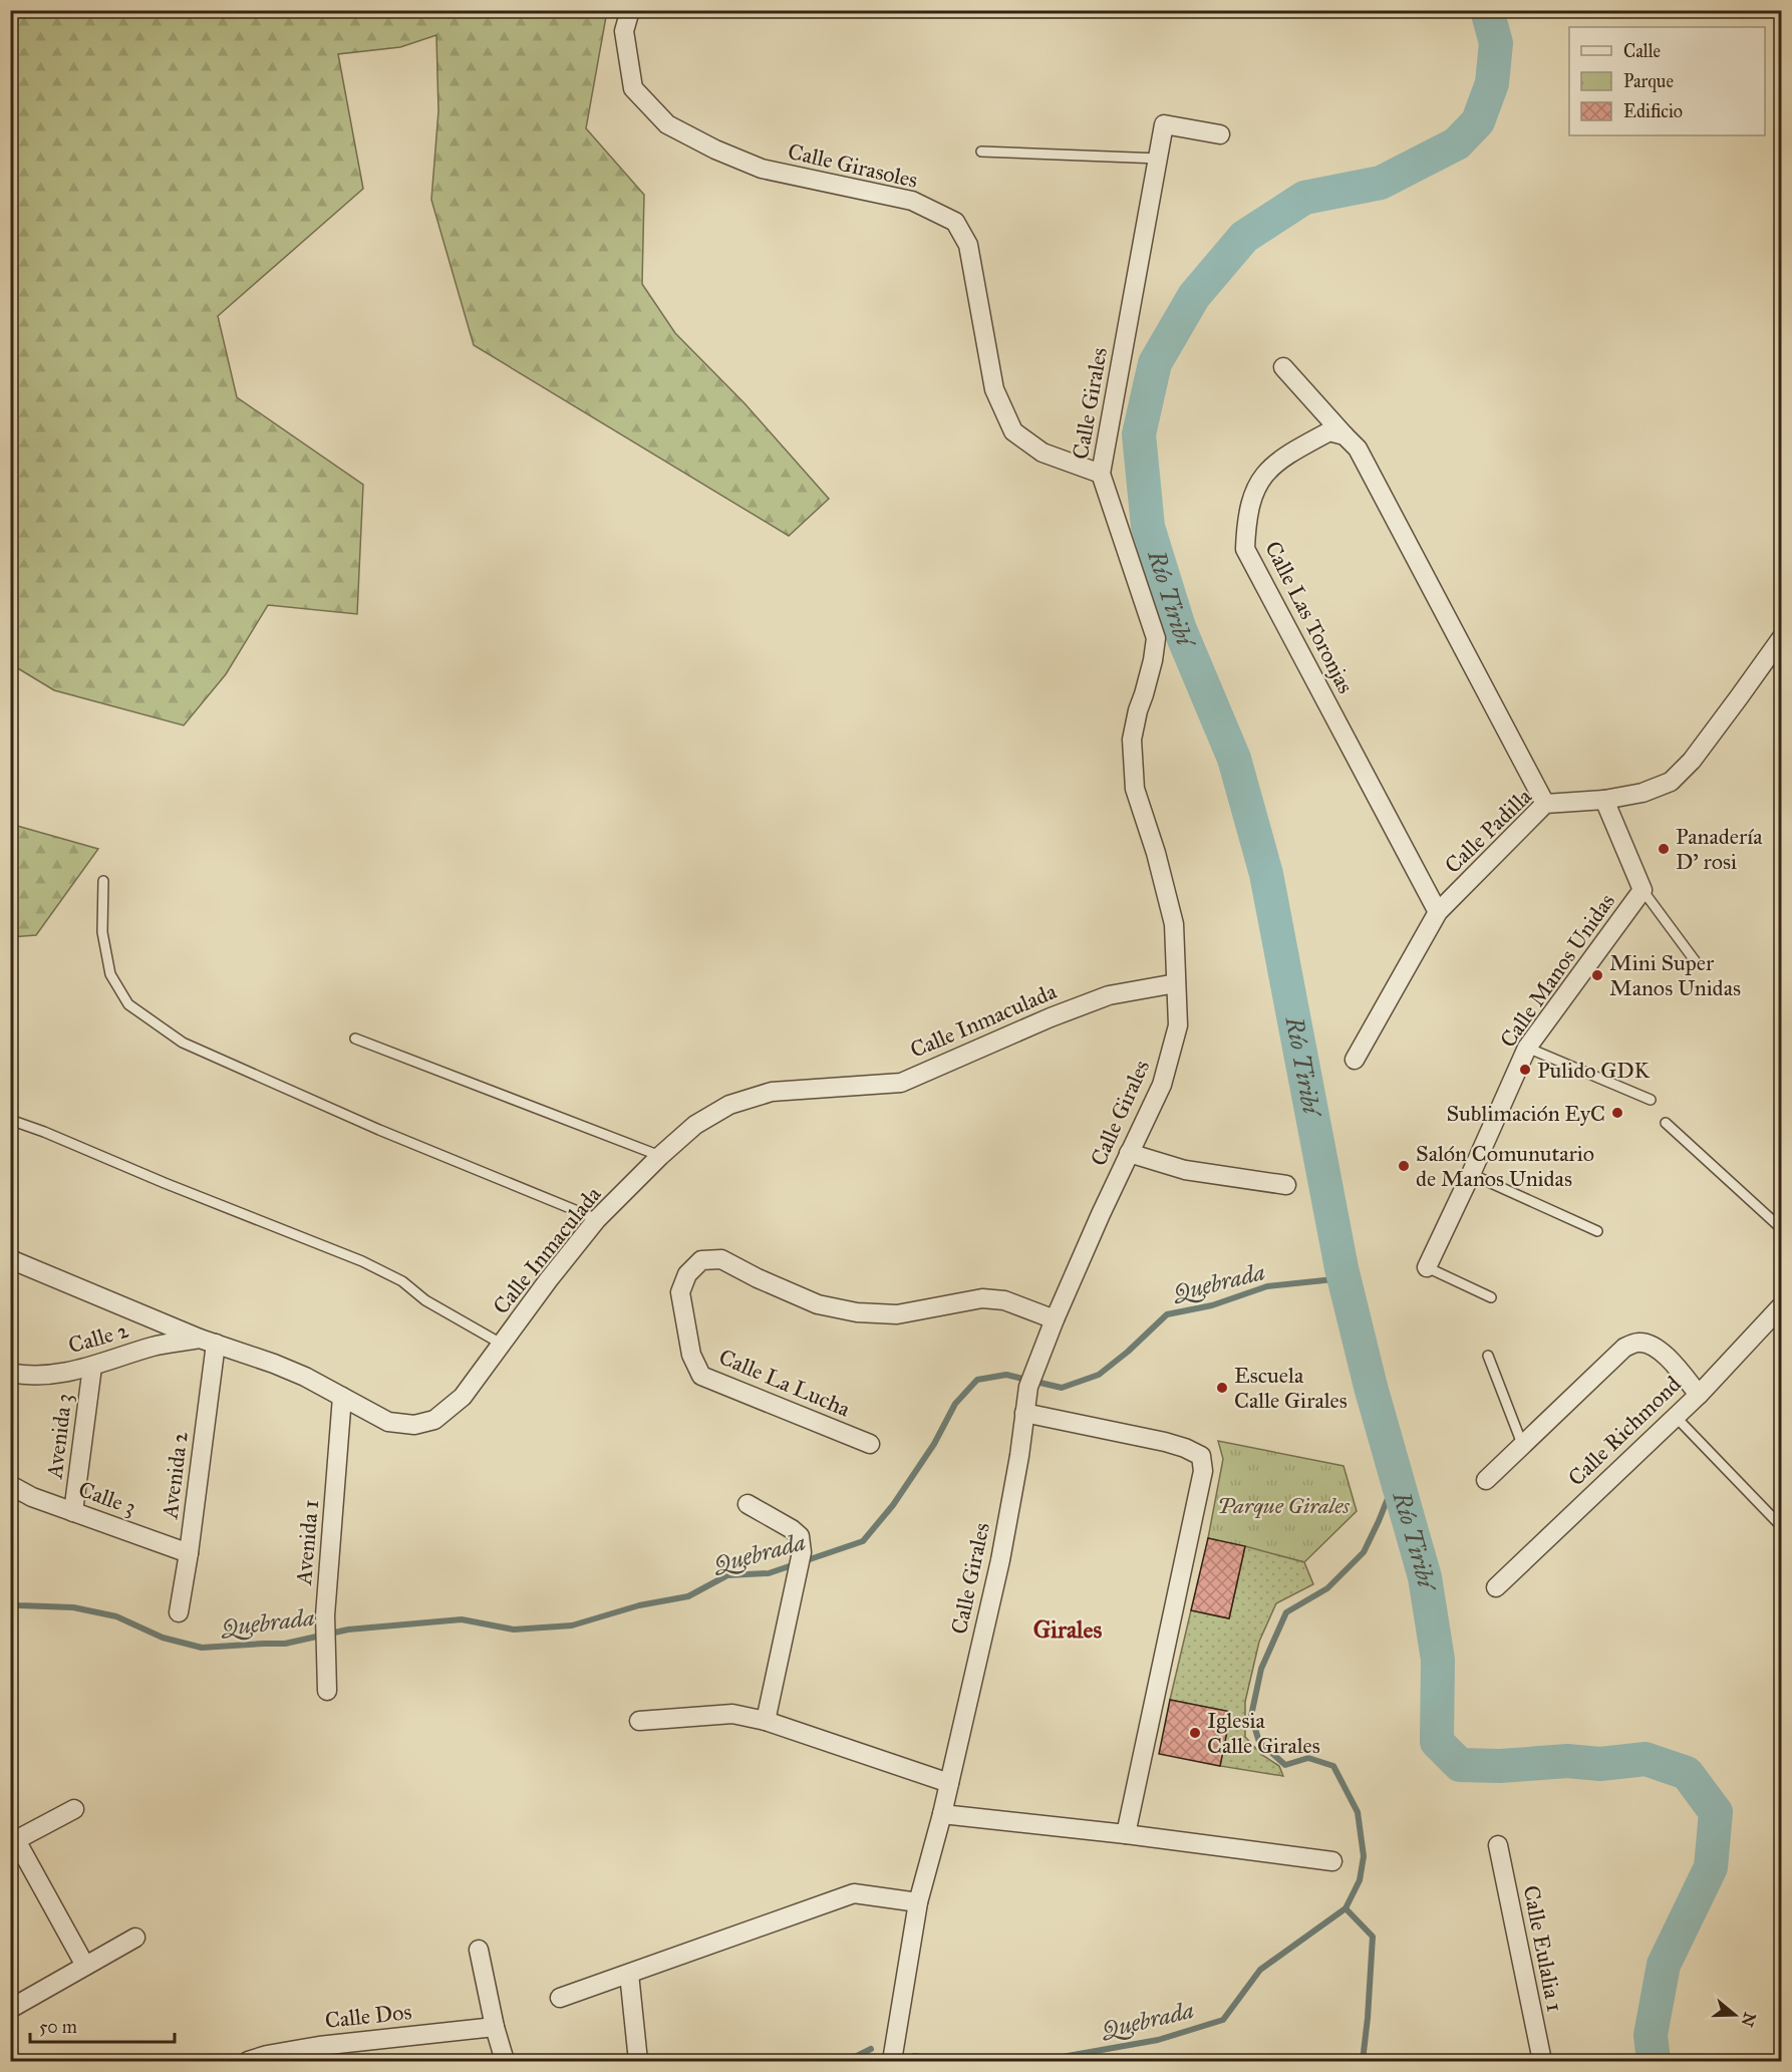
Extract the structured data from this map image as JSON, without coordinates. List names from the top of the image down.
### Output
{
  "streets": {
    "street": [
      "Calle Girasoles",
      "Calle Girales",
      "Calle Las Toronjas",
      "Calle Padilla",
      "Calle Manos Unidas",
      "Calle Inmaculada",
      "Calle 2",
      "Calle La Lucha",
      "Calle Richmond",
      "Avenida 3",
      "Avenida 2",
      "Calle 3",
      "Avenida 1",
      "Calle Eulalia 1",
      "Calle Dos"
    ]
  },
  "crossings": [
    ["Calle Girasoles", "Calle Girales"],
    ["Calle Girales", "Calle Inmaculada"],
    ["Calle Girales", "Calle La Lucha"],
    ["Calle Las Toronjas", "Calle Padilla"],
    ["Calle Padilla", "Calle Manos Unidas"],
    ["Calle Inmaculada", "Calle 2"],
    ["Calle Inmaculada", "Avenida 2"],
    ["Calle Inmaculada", "Avenida 1"],
    ["Calle 2", "Avenida 3"],
    ["Calle 2", "Avenida 2"],
    ["Avenida 3", "Calle 3"],
    ["Avenida 2", "Calle 3"]
  ],
  "districts": ["Girales"],
  "water": ["Río Tiribí", "Quebrada"],
  "parks": ["Parque Girales"],
  "places": [
    "Panadería D' rosi",
    "Mini Super Manos Unidas",
    "Pulido GDK",
    "Sublimación EyC",
    "Salón Comunutario de Manos Unidas",
    "Escuela Calle Girales",
    "Iglesia Calle Girales"
  ],
  "legend": ["Calle", "Parque", "Edificio"],
  "scale_bar": "50 m",
  "north": "right"
}
